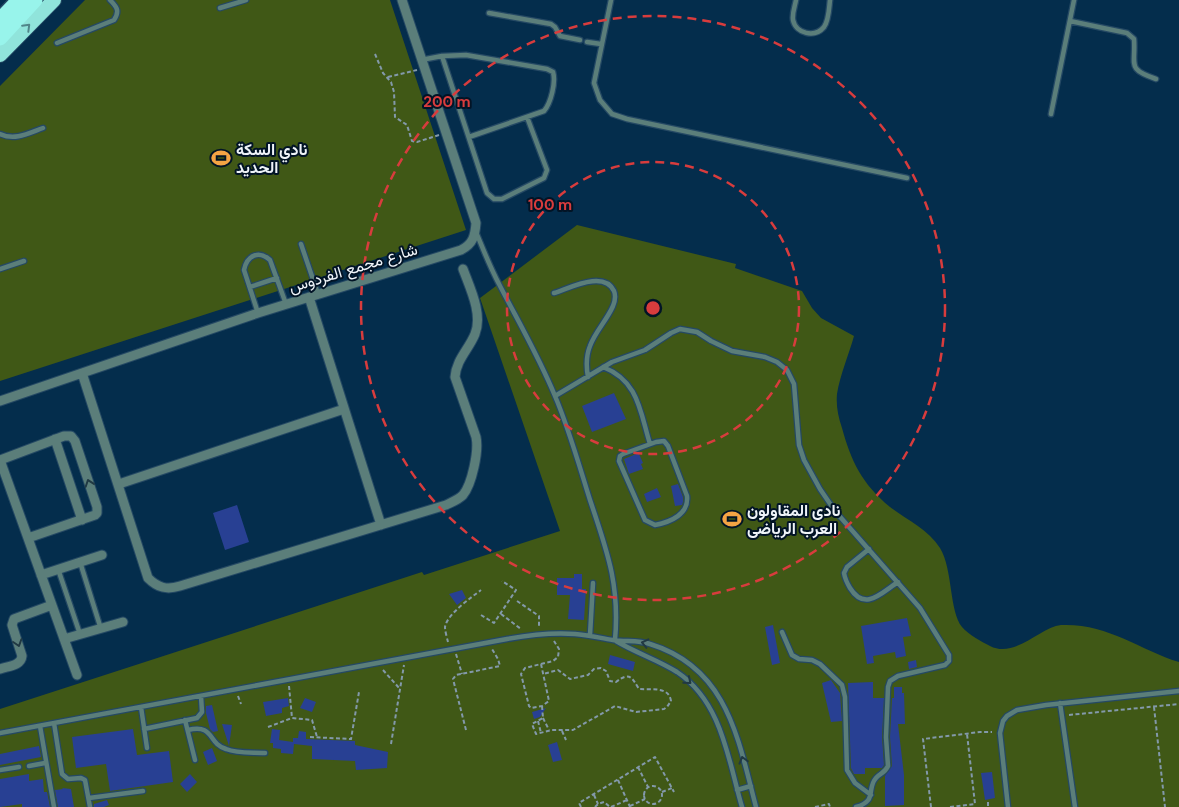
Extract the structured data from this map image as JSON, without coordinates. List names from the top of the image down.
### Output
{
  "streets": {
    "street": ["شارع مجمع الفردوس"]
  },
  "places": {
    "sports": ["نادي السكة الحديد", "نادى المقاولون العرب الرياضى"]
  },
  "rings": ["200 m", "100 m"]
}
